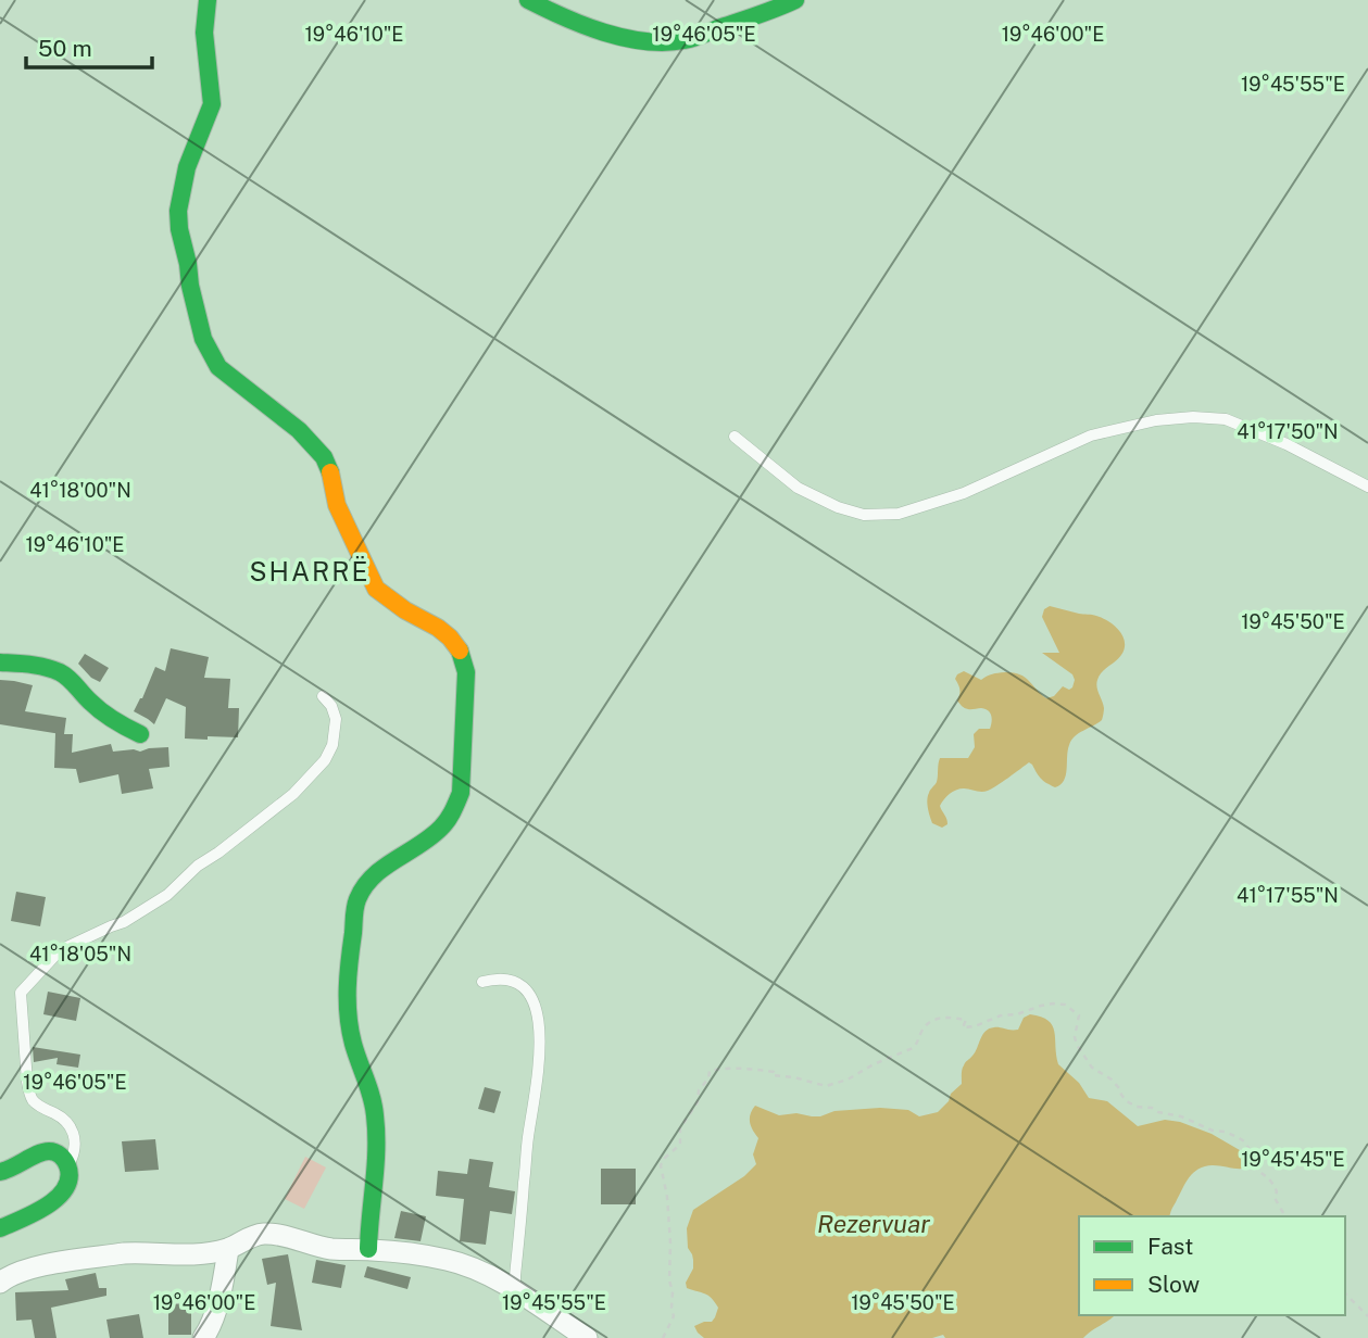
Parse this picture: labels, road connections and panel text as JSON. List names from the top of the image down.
{
  "districts": ["SHARRË"],
  "water": ["Rezervuar"],
  "legend": ["Fast", "Slow"],
  "scale_bar": "50 m",
  "coordinates": [
    "19°46'05\"E",
    "19°46'10\"E",
    "19°46'00\"E",
    "19°45'55\"E",
    "41°17'50\"N",
    "41°18'00\"N",
    "19°45'50\"E",
    "41°17'55\"N",
    "41°18'05\"N",
    "19°45'45\"E"
  ]
}
